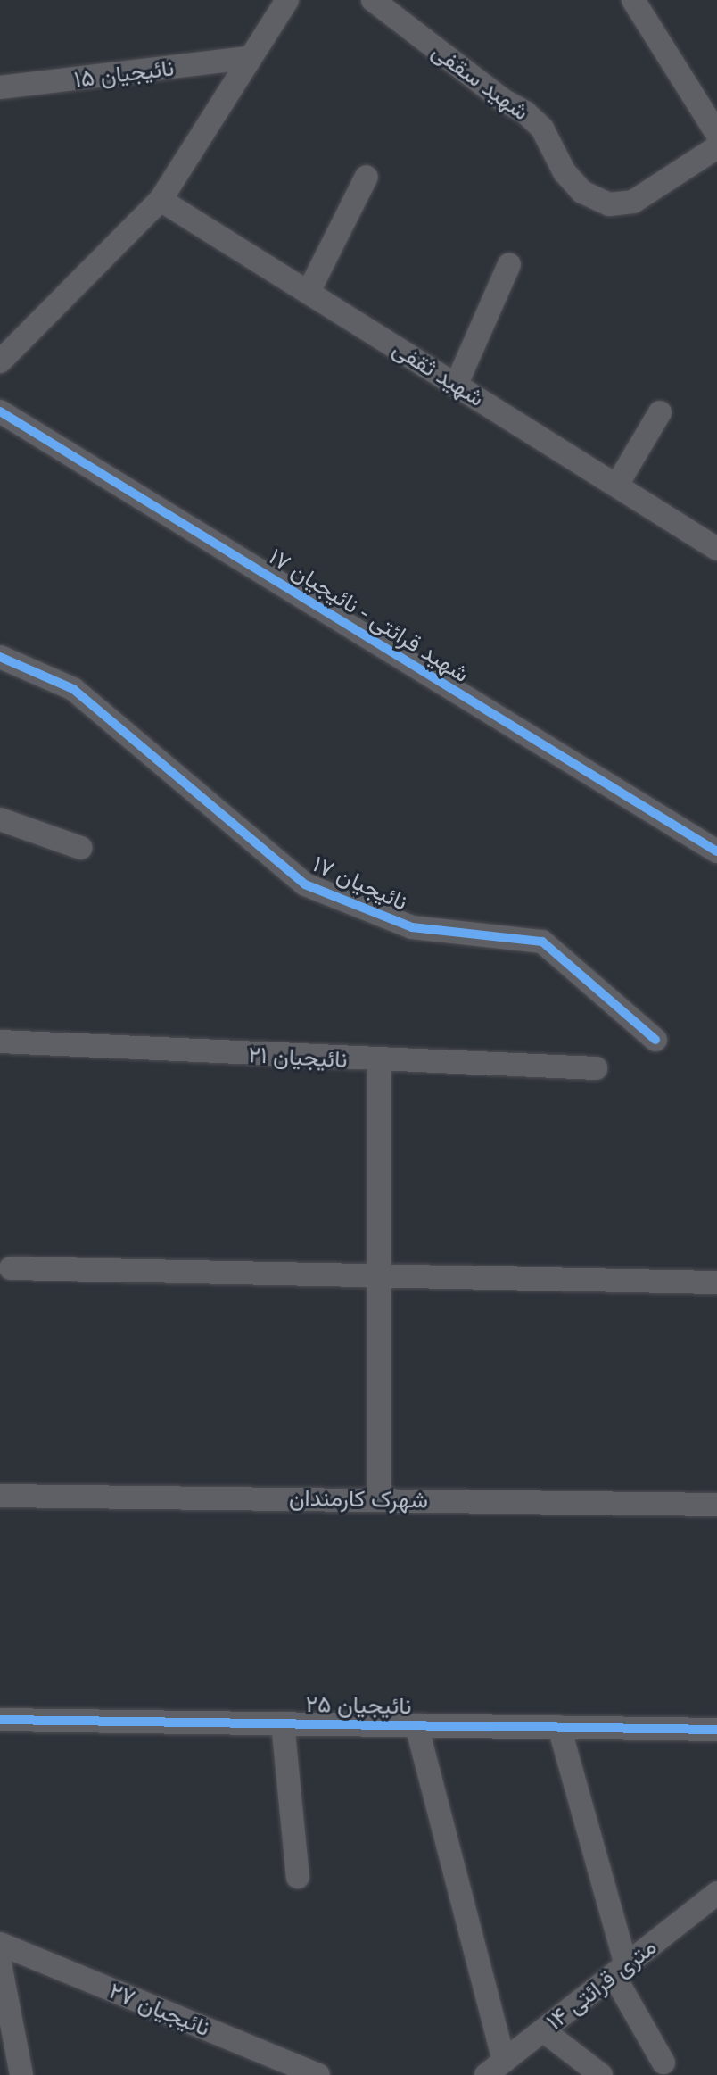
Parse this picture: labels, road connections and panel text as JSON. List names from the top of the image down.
{
  "streets": {
    "street": [
      "نائیجیان ۱۵",
      "شهید سقفی",
      "شهید ثقفی",
      "شهید قرائتی - نائیجیان ۱۷",
      "نائیجیان ۱۷",
      "نائیجیان ۲۱",
      "شهرک کارمندان",
      "نائیجیان ۲۵",
      "۱۴ متری قرائتی",
      "نائیجیان ۲۷"
    ]
  }
}
